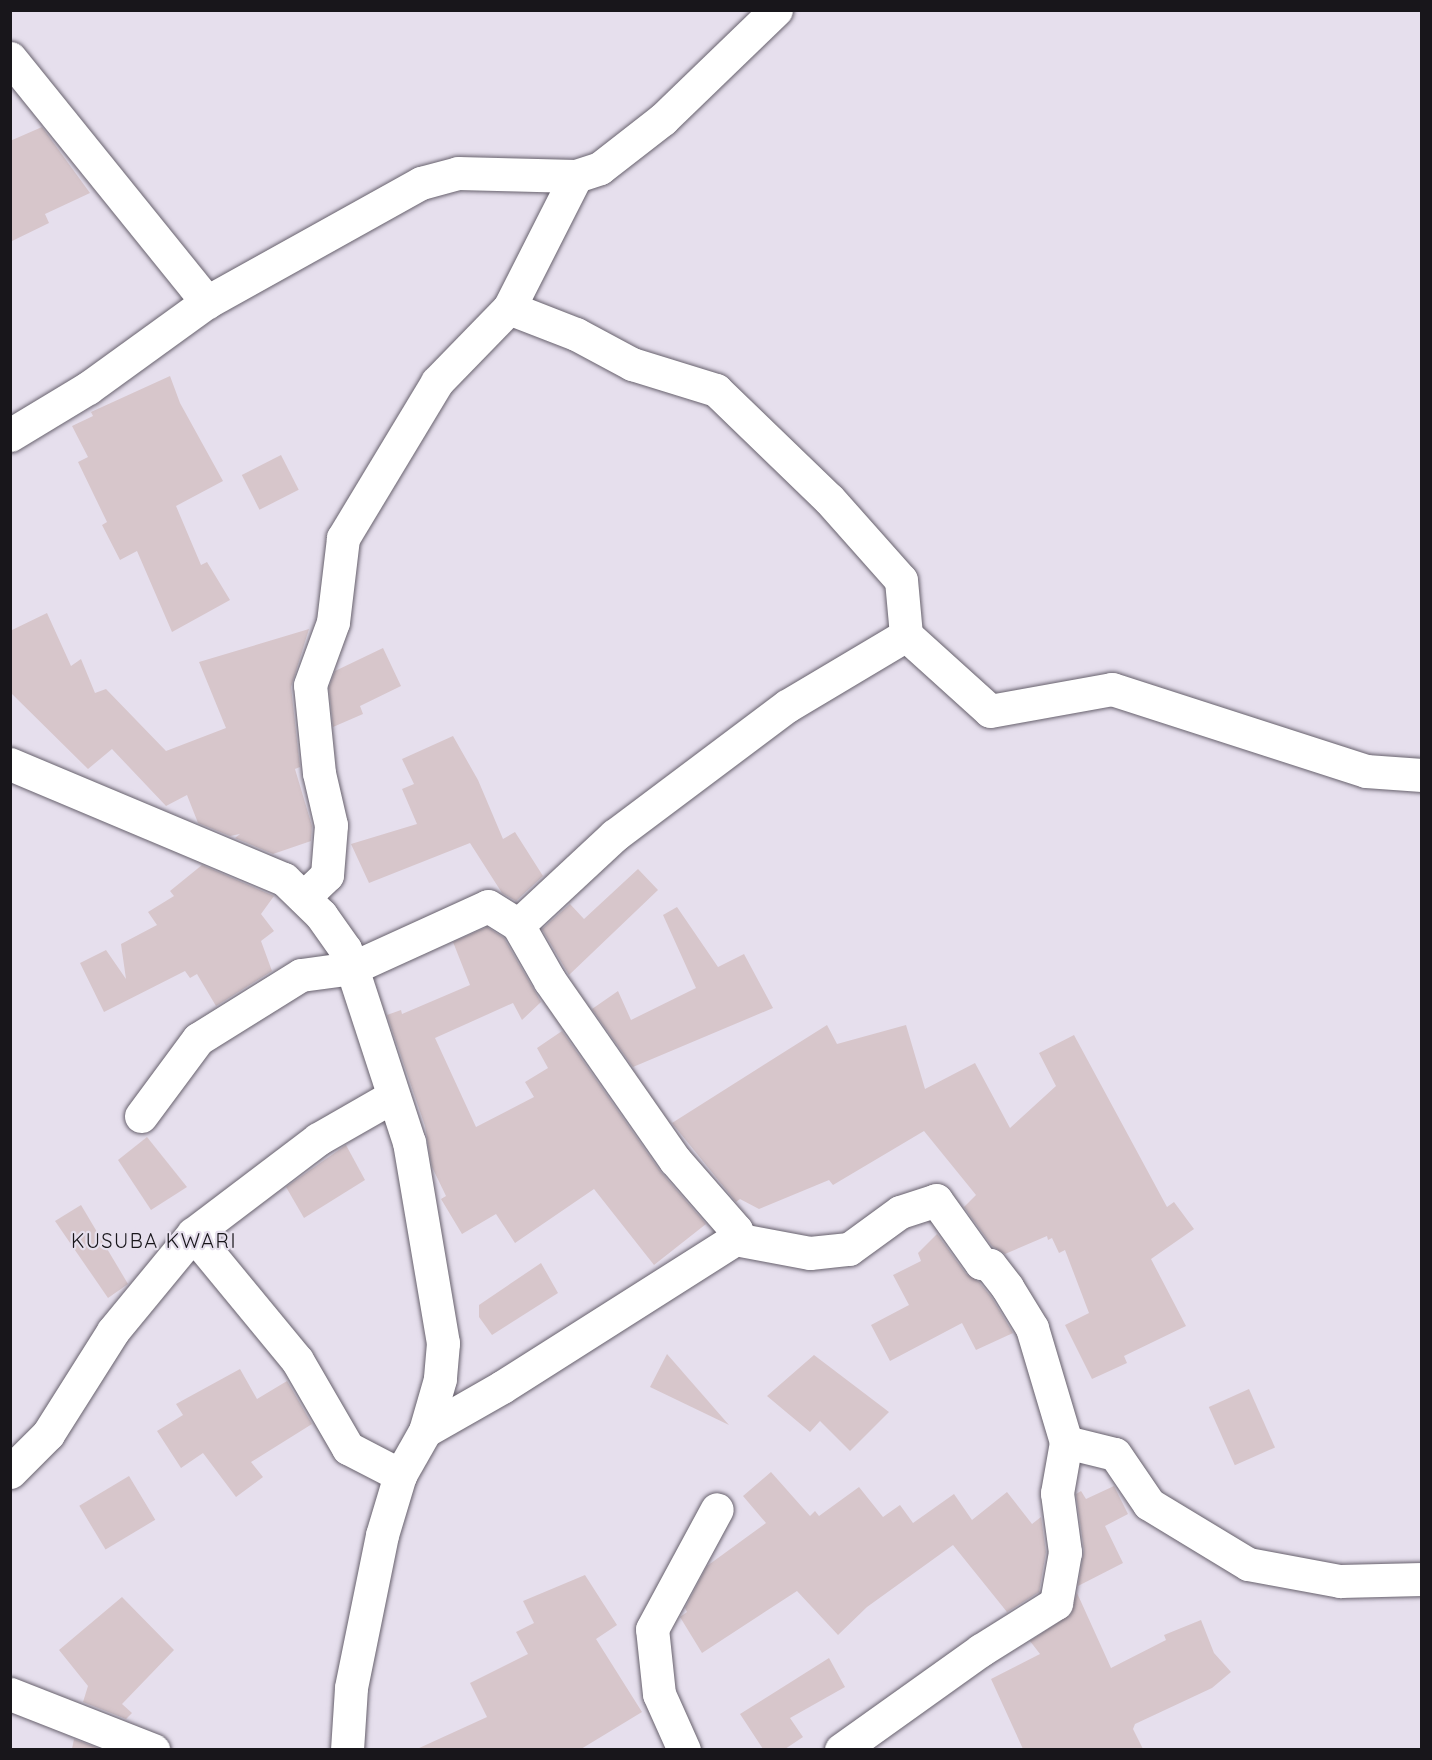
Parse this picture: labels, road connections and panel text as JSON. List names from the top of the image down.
{
  "districts": ["KUSUBA KWARI"]
}
